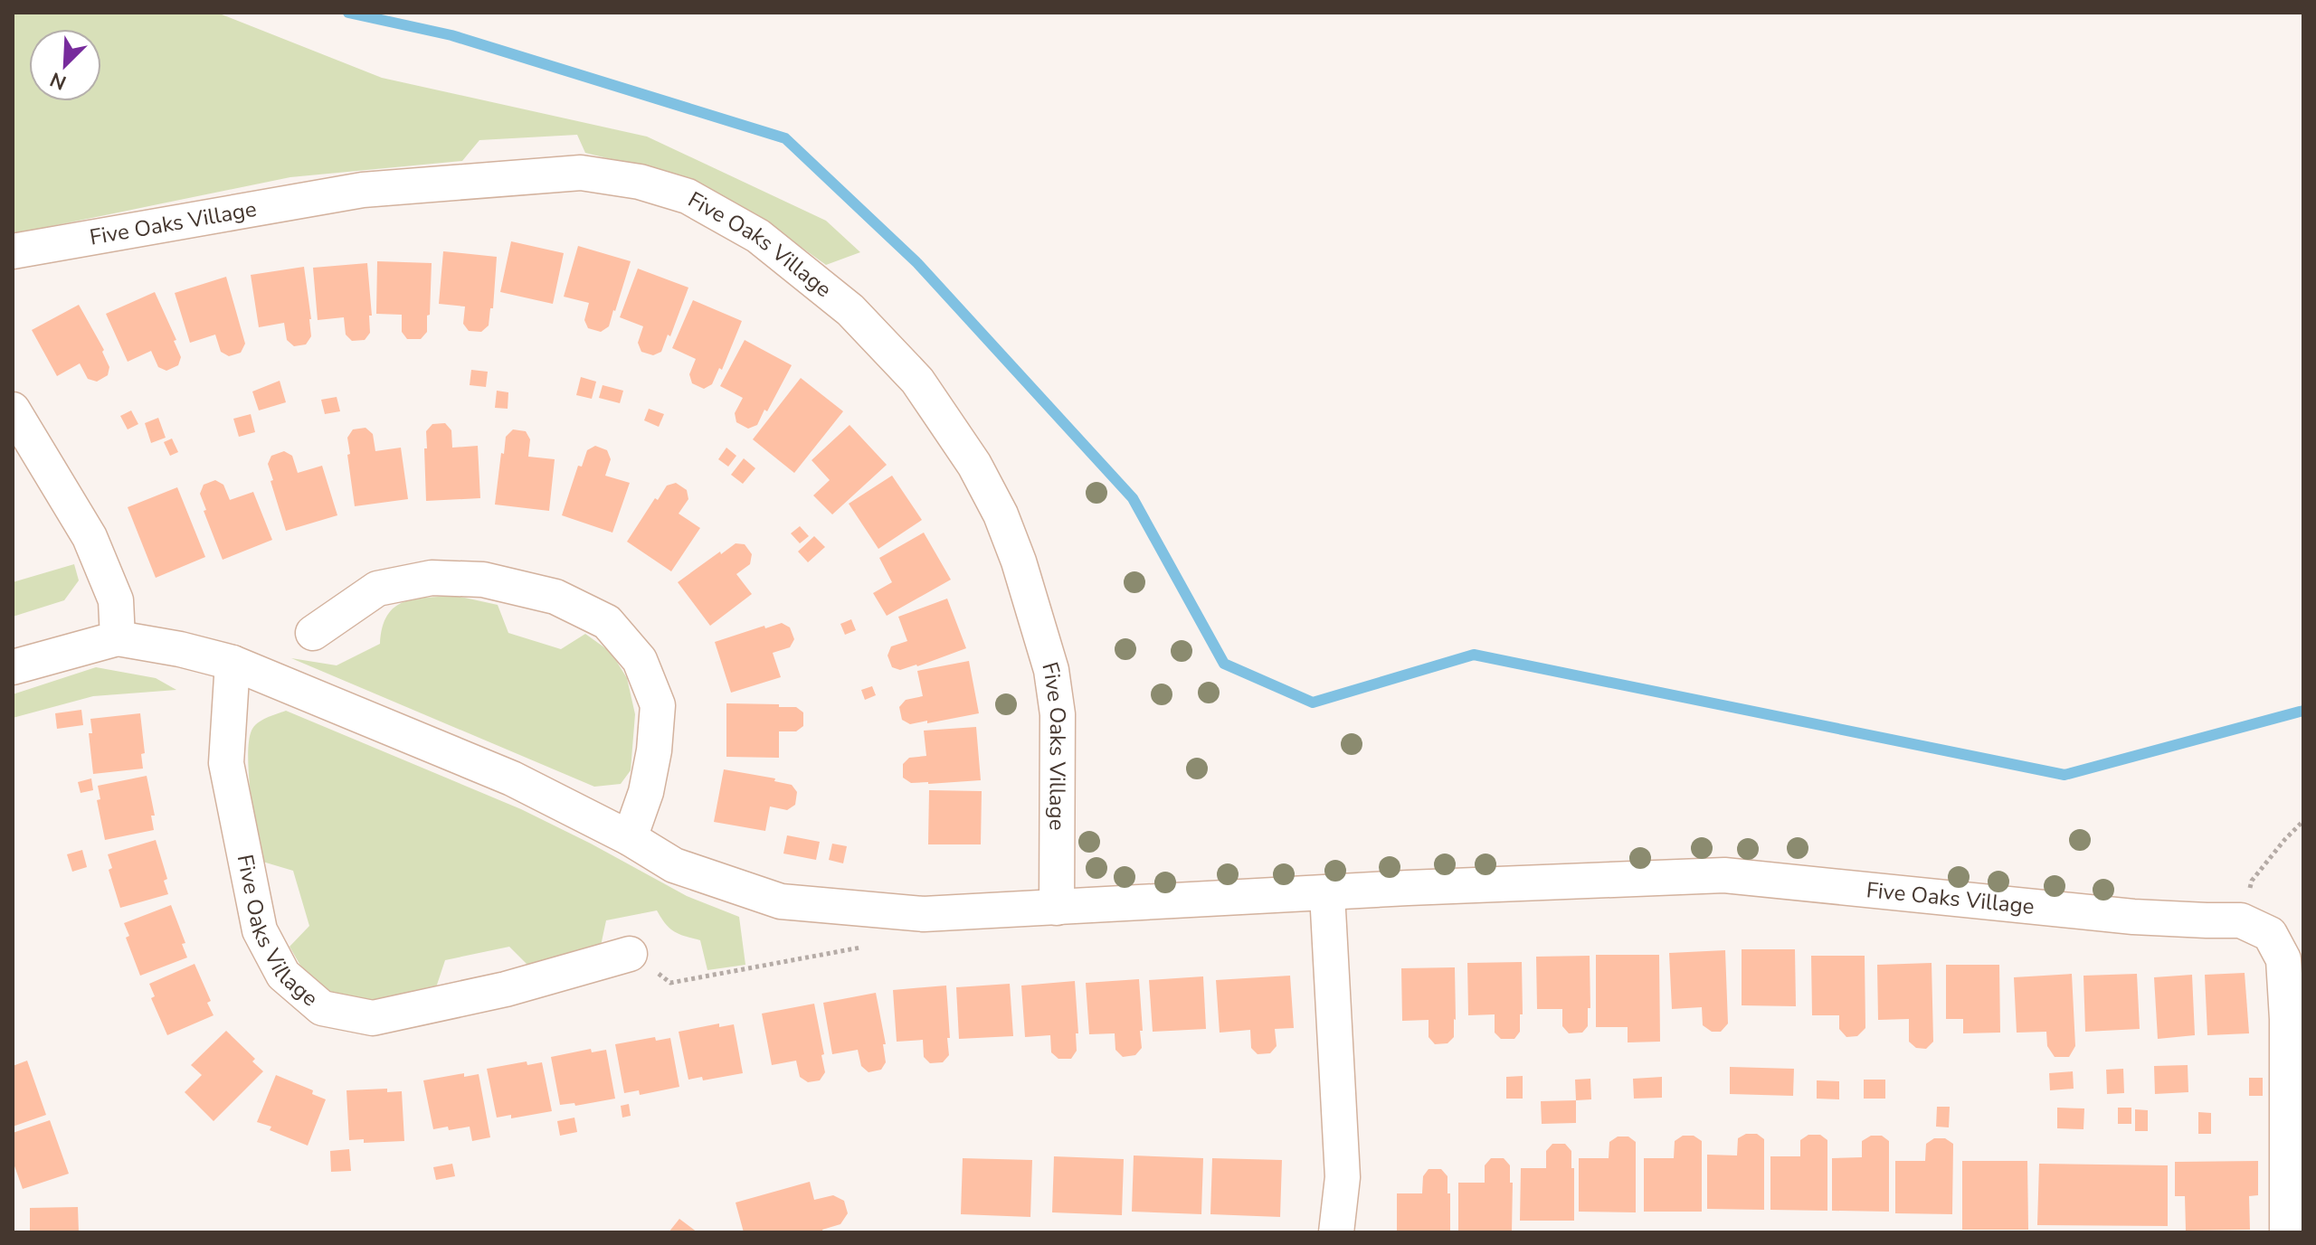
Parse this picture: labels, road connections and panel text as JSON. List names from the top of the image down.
{
  "streets": {
    "street": ["Five Oaks Village"]
  },
  "north": "bottom left"
}
